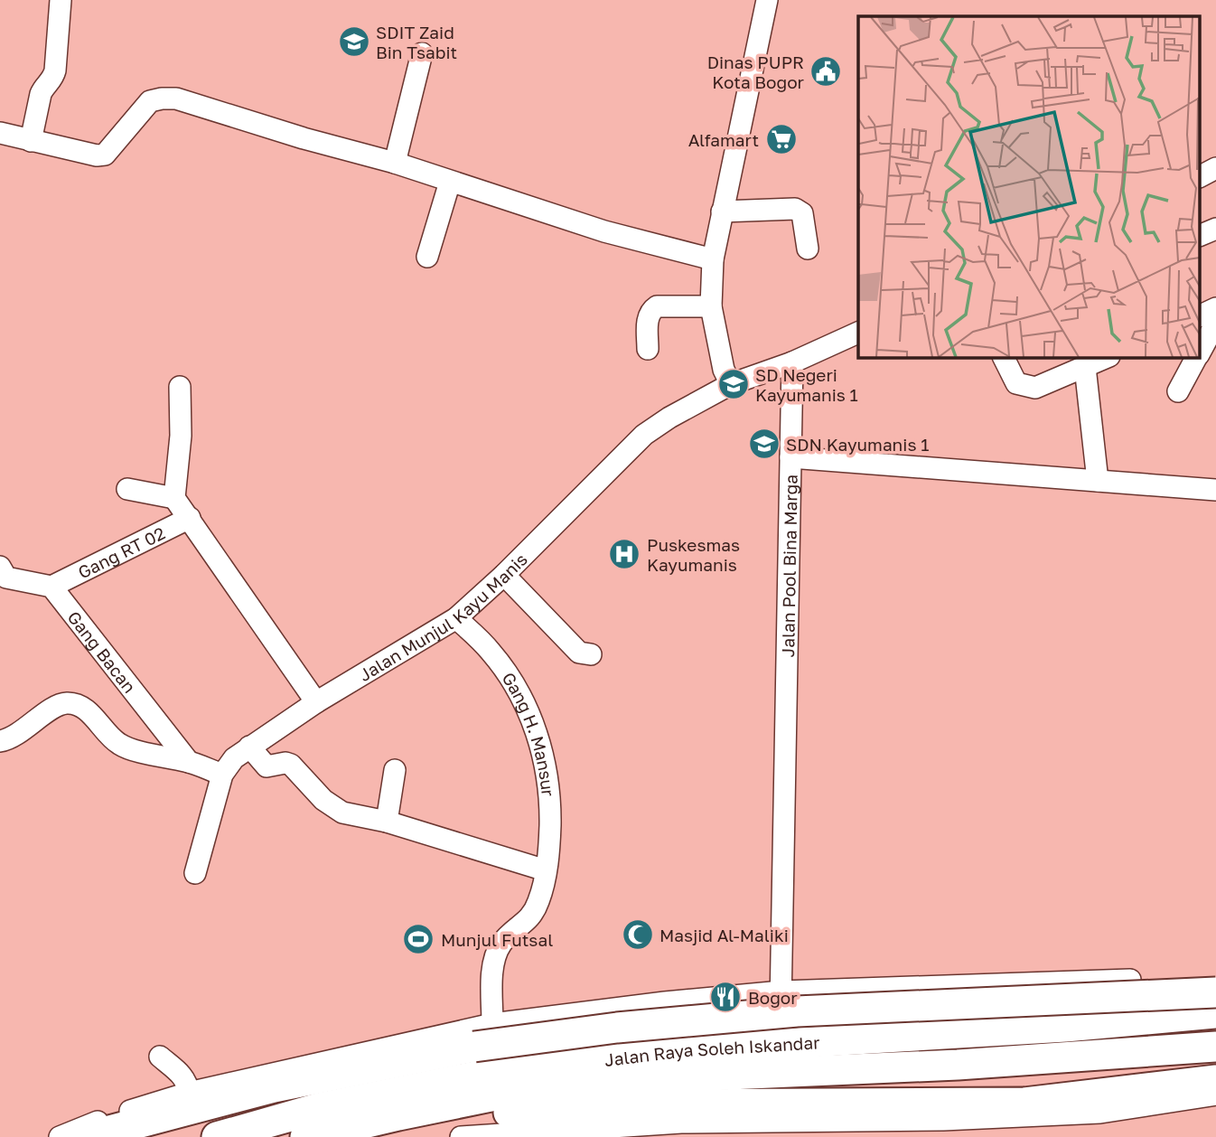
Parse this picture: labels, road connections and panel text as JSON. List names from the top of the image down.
{
  "streets": {
    "highway": ["Jalan Raya Soleh Iskandar"],
    "street": [
      "Gang RT 02",
      "Jalan Pool Bina Marga",
      "Jalan Munjul Kayu Manis",
      "Gang Bacan",
      "Gang H. Mansur"
    ]
  },
  "crossings": [
    ["Gang RT 02", "Gang Bacan"],
    ["Jalan Pool Bina Marga", "Jalan Raya Soleh Iskandar"],
    ["Jalan Munjul Kayu Manis", "Gang H. Mansur"]
  ],
  "places": {
    "school or university": ["SDIT Zaid Bin Tsabit", "SD Negeri Kayumanis 1", "SDN Kayumanis 1"],
    "public building": ["Dinas PUPR Kota Bogor"],
    "supermarket": ["Alfamart"],
    "hospital": ["Puskesmas Kayumanis"],
    "mosque": ["Masjid Al-Maliki"],
    "sports": ["Munjul Futsal"],
    "restaurant": ["Bogor"]
  }
}
